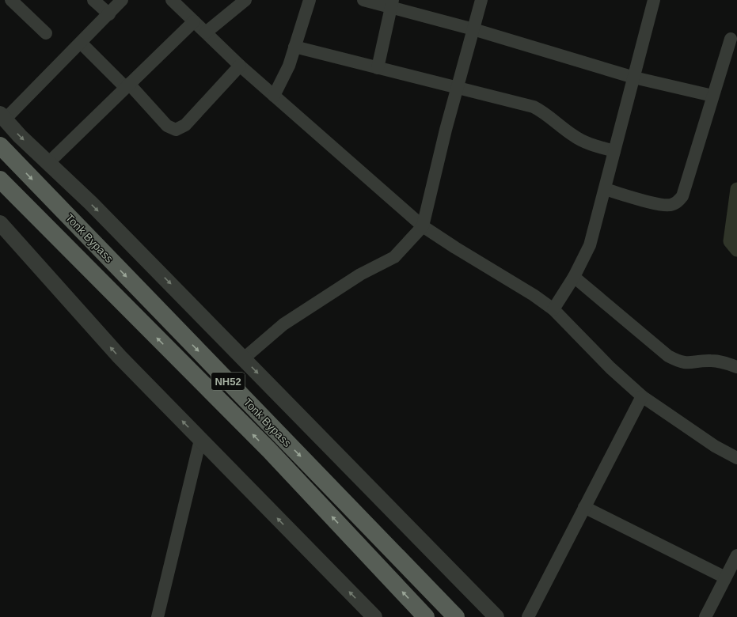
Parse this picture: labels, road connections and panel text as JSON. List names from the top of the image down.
{
  "streets": {
    "highway": ["Tonk Bypass", "NH52"]
  }
}
